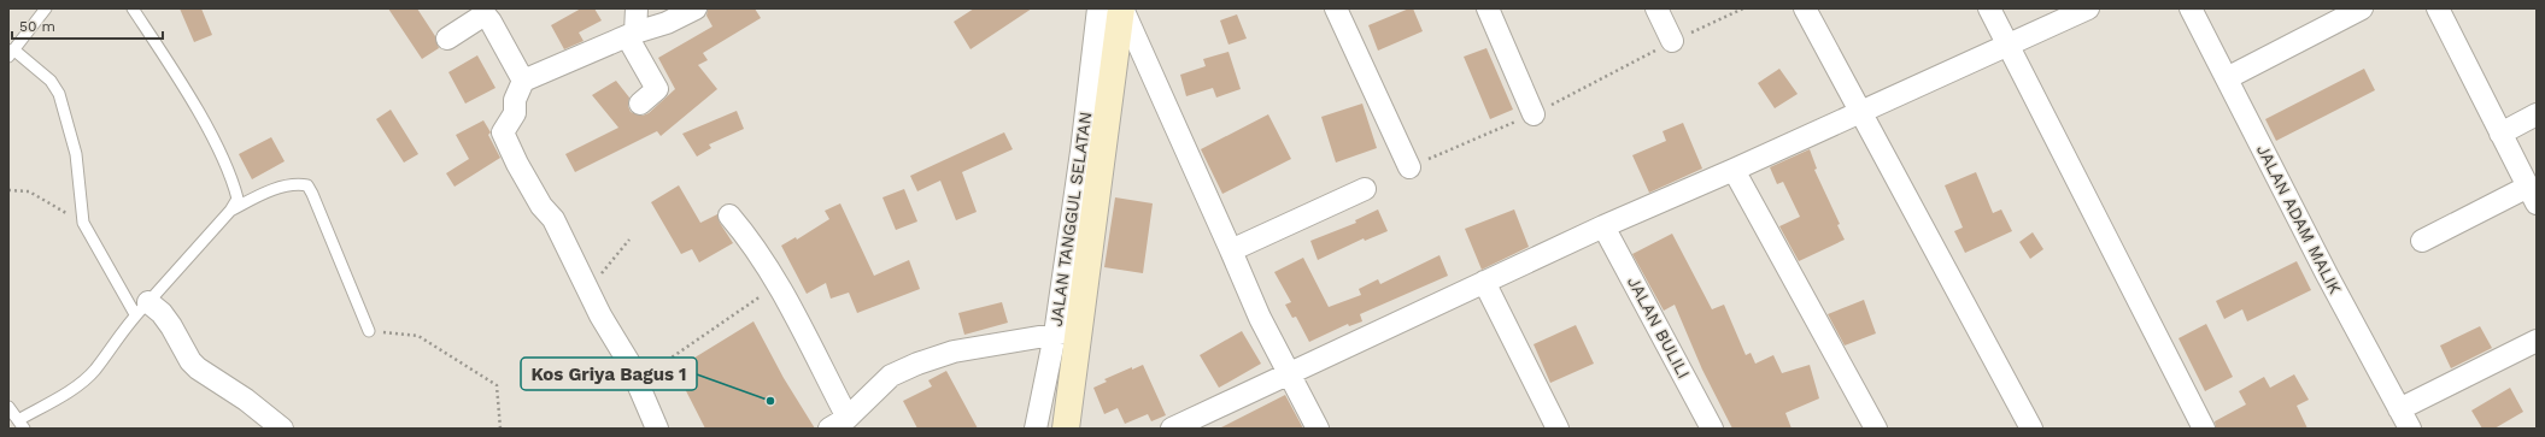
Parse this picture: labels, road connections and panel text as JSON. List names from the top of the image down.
{
  "streets": {
    "street": ["JALAN TANGGUL SELATAN", "JALAN ADAM MALIK", "JALAN BULILI"]
  },
  "places": ["Kos Griya Bagus 1"],
  "scale_bar": "50 m"
}
